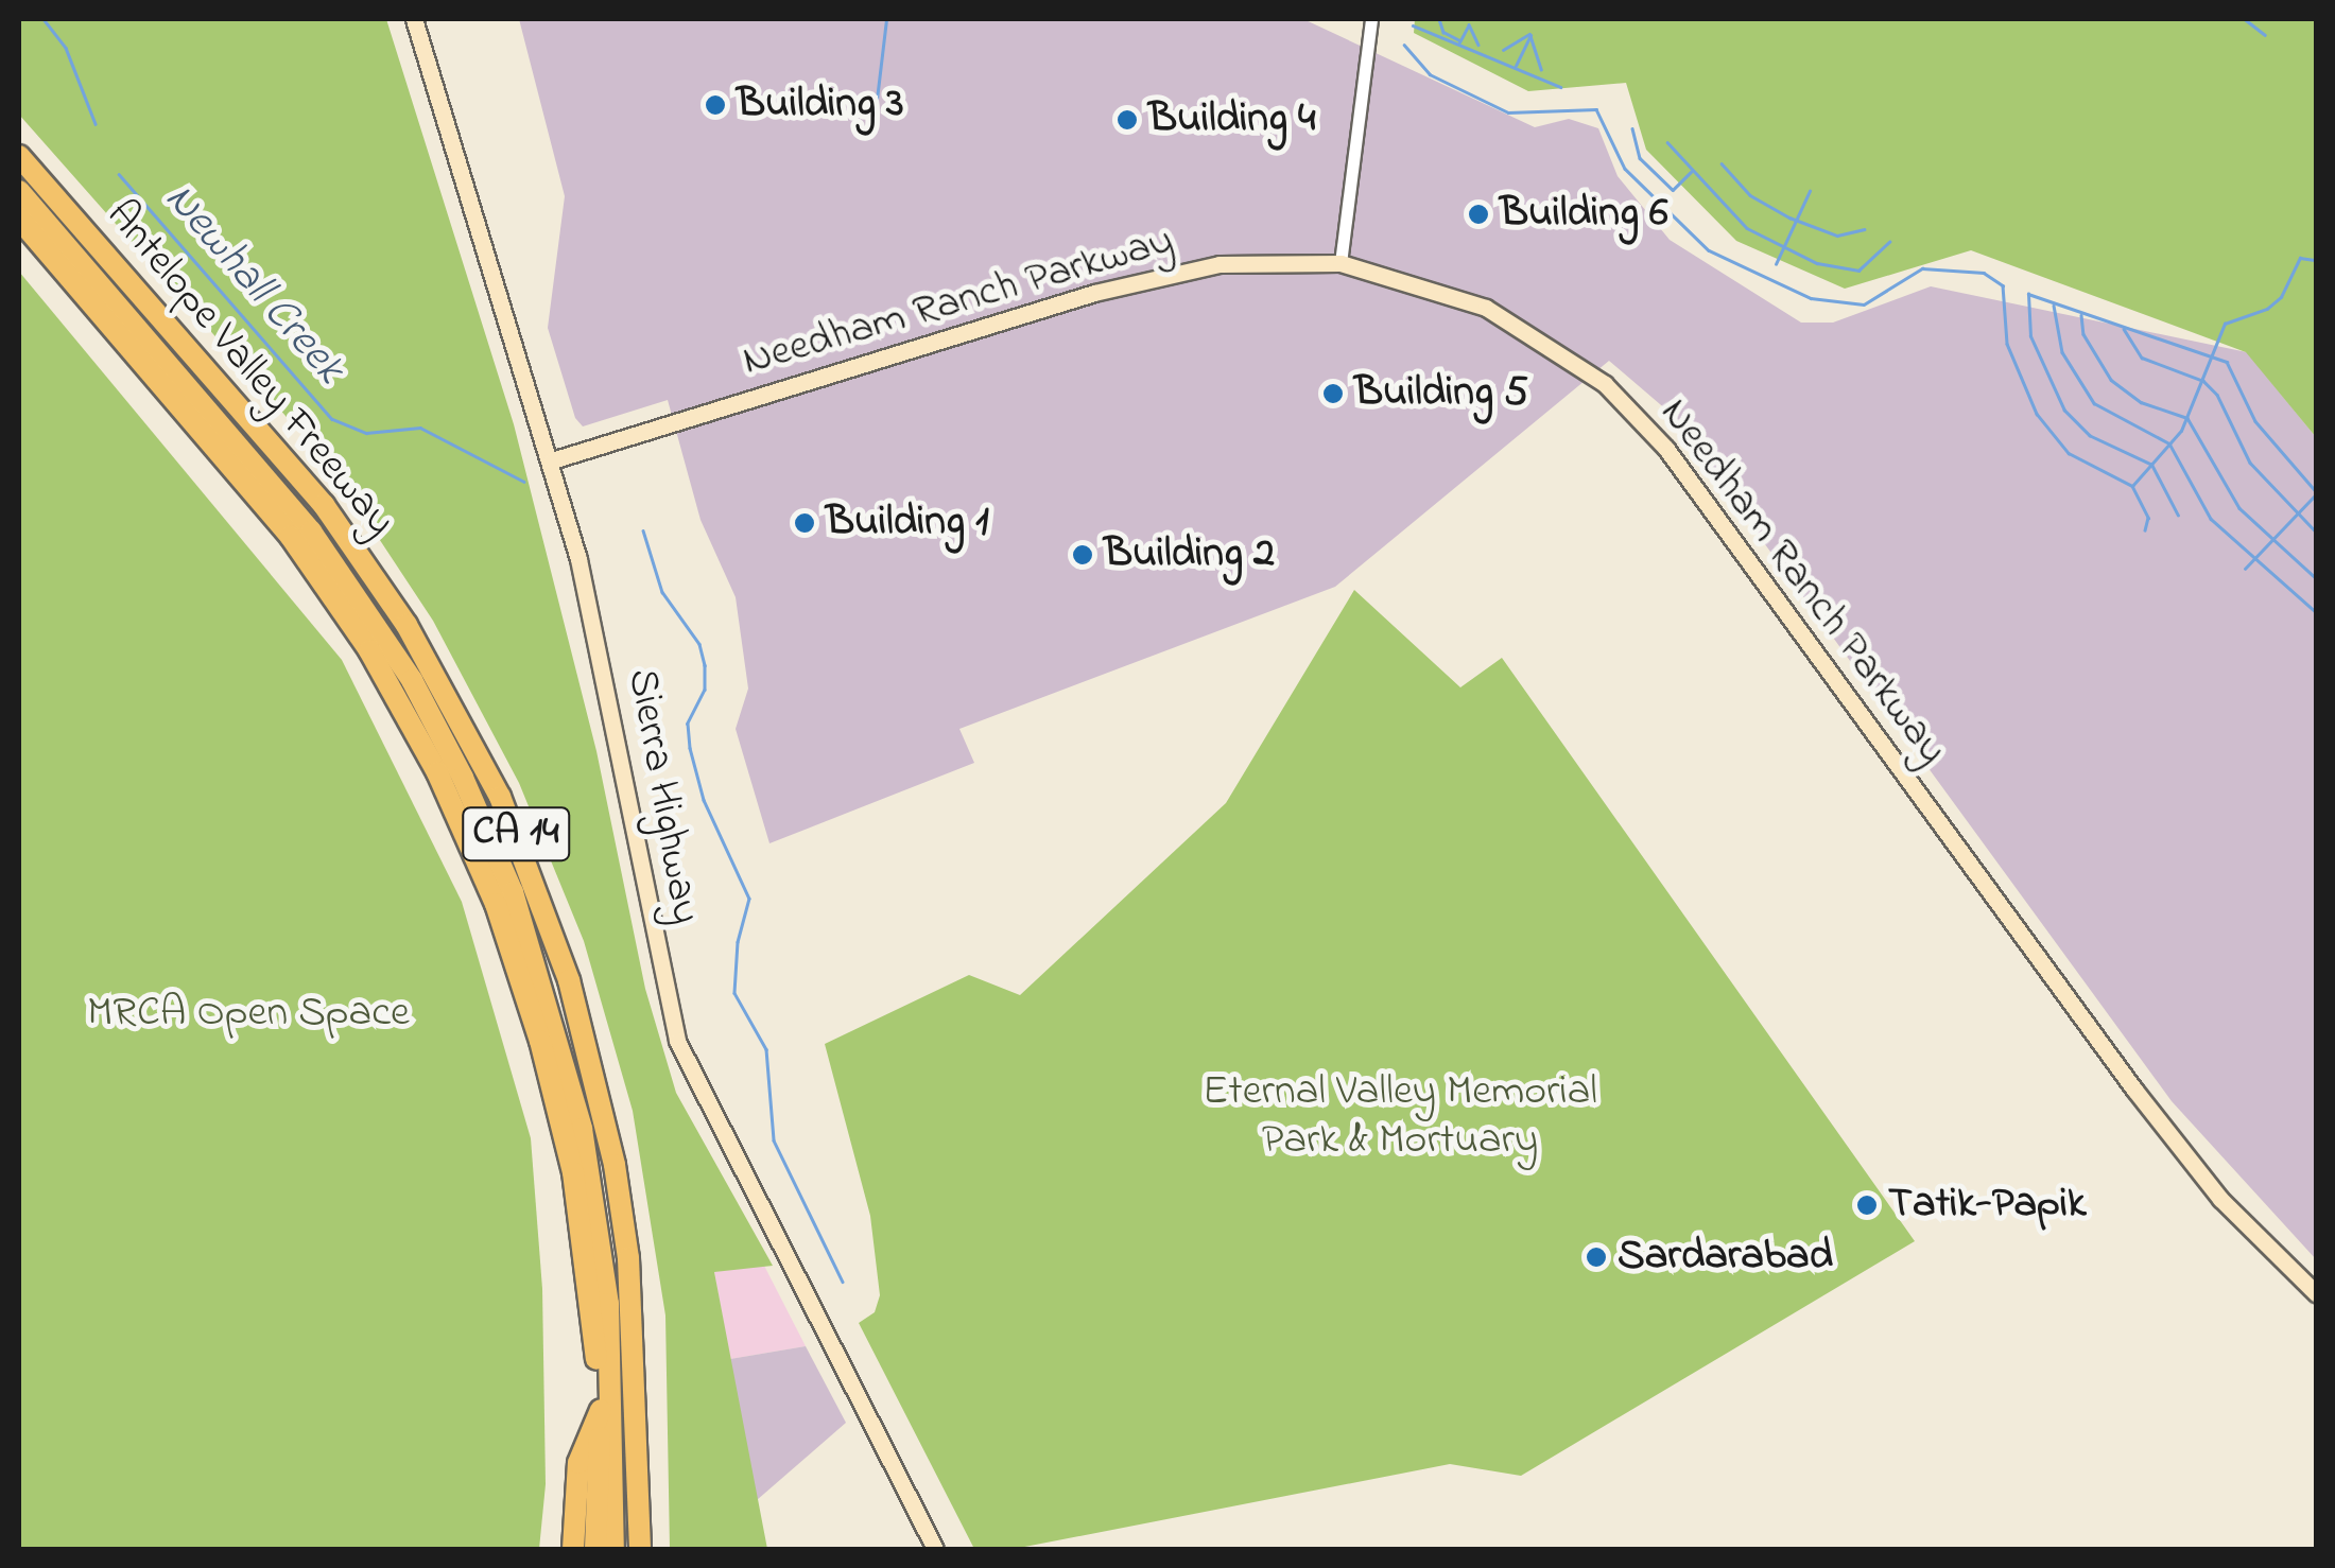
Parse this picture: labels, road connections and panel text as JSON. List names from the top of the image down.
{
  "streets": {
    "highway": ["Antelope Valley Freeway", "CA 14"],
    "street": ["Needham Ranch Parkway", "Sierra Highway"]
  },
  "crossings": [
    ["Needham Ranch Parkway", "Sierra Highway"]
  ],
  "water": ["Newhall Creek"],
  "parks": ["MRCA Open Space", "Eternal Valley Memorial Park & Mortuary"],
  "places": [
    "Building 3",
    "Building 4",
    "Building 6",
    "Building 5",
    "Building 1",
    "Building 2",
    "Tatik-Papik",
    "Sardarabad"
  ]
}
